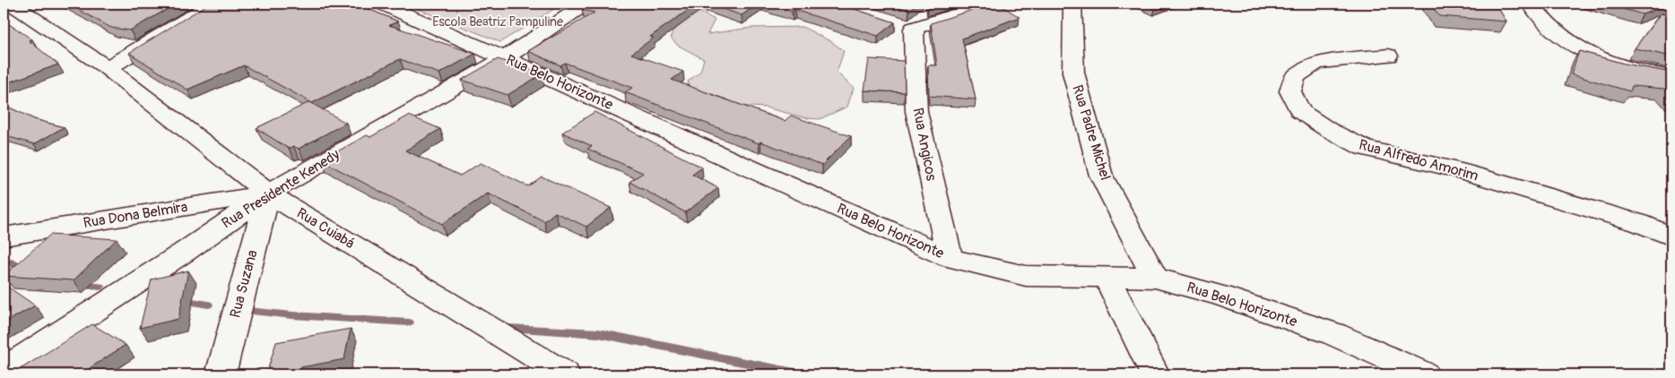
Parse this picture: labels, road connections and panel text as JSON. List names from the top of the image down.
{
  "streets": {
    "street": [
      "Rua Belo Horizonte",
      "Rua Padre Michel",
      "Rua Angicos",
      "Rua Alfredo Amorim",
      "Rua Presidente Kenedy",
      "Rua Dona Belmira",
      "Rua Cuiabá",
      "Rua Suzana"
    ]
  },
  "crossings": [
    ["Rua Belo Horizonte", "Rua Padre Michel"],
    ["Rua Belo Horizonte", "Rua Angicos"],
    ["Rua Belo Horizonte", "Rua Presidente Kenedy"],
    ["Rua Presidente Kenedy", "Rua Dona Belmira"],
    ["Rua Presidente Kenedy", "Rua Cuiabá"],
    ["Rua Presidente Kenedy", "Rua Suzana"],
    ["Rua Dona Belmira", "Rua Cuiabá"],
    ["Rua Dona Belmira", "Rua Suzana"],
    ["Rua Cuiabá", "Rua Suzana"]
  ],
  "parks": ["Escola Beatriz Pampuline"]
}
